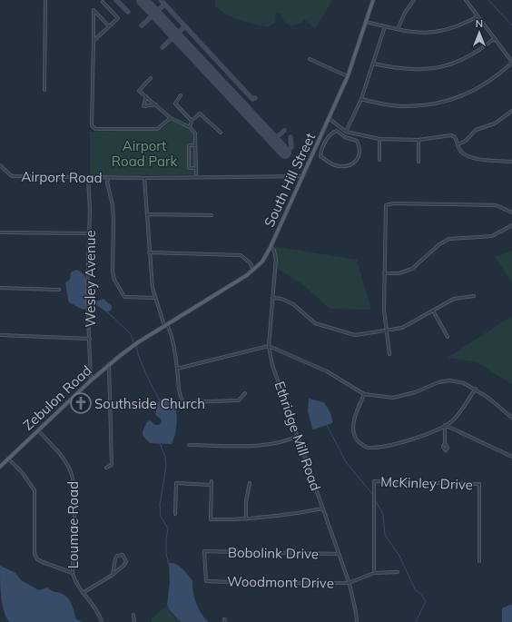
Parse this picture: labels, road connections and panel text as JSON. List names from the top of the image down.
{
  "streets": {
    "main road": ["South Hill Street", "Zebulon Road"],
    "street": [
      "Airport Road",
      "Wesley Avenue",
      "Ethridge Mill Road",
      "McKinley Drive",
      "Loumae Road",
      "Bobolink Drive",
      "Woodmont Drive"
    ]
  },
  "crossings": [
    ["Airport Road", "South Hill Street"],
    ["Airport Road", "Wesley Avenue"],
    ["South Hill Street", "Zebulon Road"],
    ["South Hill Street", "Ethridge Mill Road"],
    ["Wesley Avenue", "Zebulon Road"],
    ["Zebulon Road", "Loumae Road"],
    ["Ethridge Mill Road", "Bobolink Drive"],
    ["Ethridge Mill Road", "Woodmont Drive"],
    ["Bobolink Drive", "Woodmont Drive"]
  ],
  "parks": ["Airport Road Park"],
  "places": {
    "church": ["Southside Church"]
  },
  "north": "top"
}
